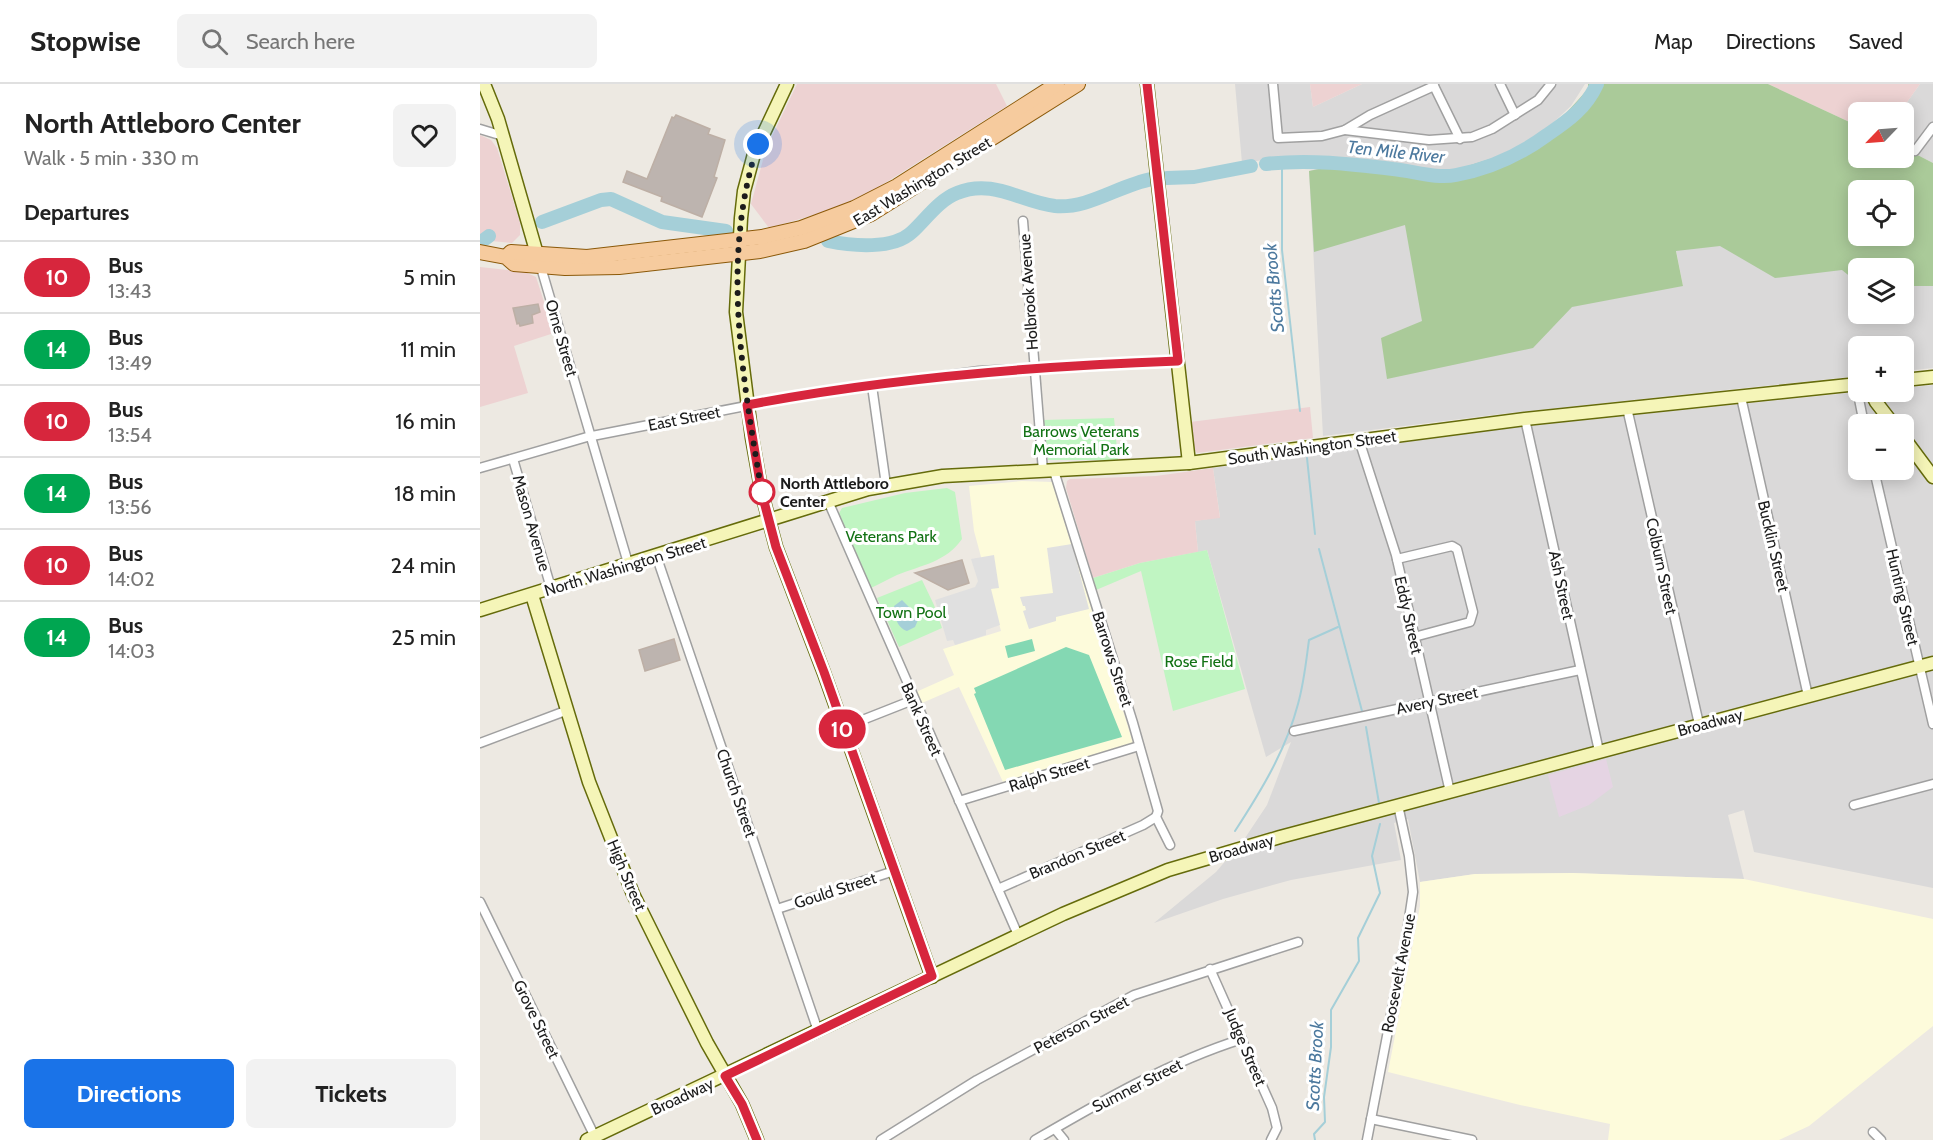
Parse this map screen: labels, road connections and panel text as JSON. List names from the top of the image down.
{
  "streets": {
    "main road": ["East Washington Street"],
    "street": [
      "Holbrook Avenue",
      "Orne Street",
      "East Street",
      "South Washington Street",
      "Mason Avenue",
      "Bucklin Street",
      "North Washington Street",
      "Colburn Street",
      "Ash Street",
      "Hunting Street",
      "Eddy Street",
      "Barrows Street",
      "Avery Street",
      "Bank Street",
      "Broadway",
      "Ralph Street",
      "Church Street",
      "Brandon Street",
      "High Street",
      "Gould Street",
      "Roosevelt Avenue",
      "Grove Street",
      "Peterson Street",
      "Judge Street",
      "Sumner Street"
    ]
  },
  "crossings": [
    ["East Washington Street", "Orne Street"],
    ["Holbrook Avenue", "East Street"],
    ["Holbrook Avenue", "South Washington Street"],
    ["Holbrook Avenue", "Barrows Street"],
    ["Orne Street", "East Street"],
    ["Orne Street", "North Washington Street"],
    ["East Street", "Mason Avenue"],
    ["South Washington Street", "Bucklin Street"],
    ["South Washington Street", "North Washington Street"],
    ["South Washington Street", "Colburn Street"],
    ["South Washington Street", "Ash Street"],
    ["South Washington Street", "Eddy Street"],
    ["South Washington Street", "Barrows Street"],
    ["South Washington Street", "Bank Street"],
    ["Mason Avenue", "North Washington Street"],
    ["Bucklin Street", "Broadway"],
    ["North Washington Street", "Church Street"],
    ["North Washington Street", "High Street"],
    ["Colburn Street", "Broadway"],
    ["Ash Street", "Avery Street"],
    ["Ash Street", "Broadway"],
    ["Hunting Street", "Broadway"],
    ["Eddy Street", "Avery Street"],
    ["Eddy Street", "Broadway"],
    ["Barrows Street", "Ralph Street"],
    ["Barrows Street", "Brandon Street"],
    ["Bank Street", "Broadway"],
    ["Bank Street", "Ralph Street"],
    ["Bank Street", "Brandon Street"],
    ["Broadway", "Church Street"],
    ["Broadway", "High Street"],
    ["Broadway", "Roosevelt Avenue"],
    ["Broadway", "Grove Street"],
    ["Church Street", "Gould Street"],
    ["Peterson Street", "Judge Street"],
    ["Judge Street", "Sumner Street"]
  ],
  "water": ["Ten Mile River", "Scotts Brook"],
  "parks": [
    "Barrows Veterans Memorial Park",
    "Veterans Park",
    "Town Pool",
    "Rose Field"
  ],
  "places": ["North Attleboro Center"],
  "lines": ["bus line 10"],
  "north": "bottom left",
  "page": {
    "header": "Stopwise",
    "search": "Search here",
    "nav": ["Map", "Directions", "Saved"],
    "heading": [
      ["North Attleboro Center", "Walk · 5 min · 330 m"],
      "Departures"
    ],
    "on_map": "10",
    "map_buttons": ["+", "−"],
    "list": [
      {
        "mark": "10",
        "name": "Bus",
        "note": "13:43",
        "value": "5 min"
      },
      {
        "mark": "14",
        "name": "Bus",
        "note": "13:49",
        "value": "11 min"
      },
      {
        "mark": "10",
        "name": "Bus",
        "note": "13:54",
        "value": "16 min"
      },
      {
        "mark": "14",
        "name": "Bus",
        "note": "13:56",
        "value": "18 min"
      },
      {
        "mark": "10",
        "name": "Bus",
        "note": "14:02",
        "value": "24 min"
      },
      {
        "mark": "14",
        "name": "Bus",
        "note": "14:03",
        "value": "25 min"
      }
    ],
    "buttons": ["Directions", "Tickets"]
  }
}
